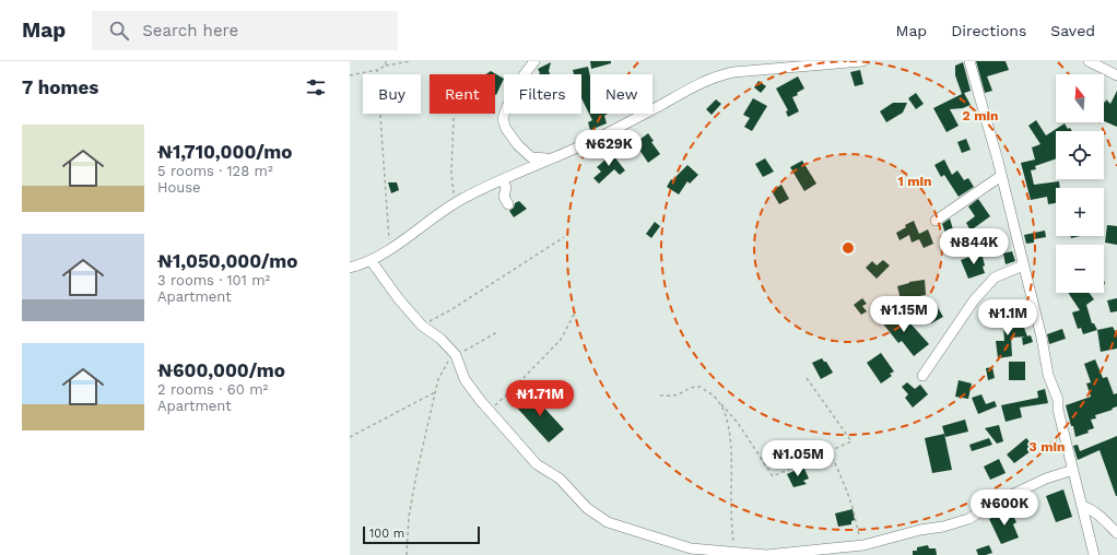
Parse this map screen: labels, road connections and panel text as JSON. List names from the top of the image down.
{
  "scale_bar": "100 m",
  "north": "top",
  "page": {
    "header": "Map",
    "search": "Search here",
    "nav": ["Map", "Directions", "Saved"],
    "heading": "7 homes",
    "map_buttons": ["+", "−"],
    "chip": [
      "Buy",
      "Rent",
      "Filters",
      "New"
    ],
    "list": [
      {
        "name": "₦1,710,000/mo",
        "note": "5 rooms · 128 m² · House"
      },
      {
        "name": "₦1,050,000/mo",
        "note": "3 rooms · 101 m² · Apartment"
      },
      {
        "name": "₦600,000/mo",
        "note": "2 rooms · 60 m² · Apartment"
      }
    ],
    "price": [
      "₦629K",
      "₦844K",
      "₦1.15M",
      "₦1.1M",
      "₦1.71M",
      "₦1.05M",
      "₦600K"
    ],
    "scale": "100 m"
  },
  "rings": ["2 min", "1 min", "3 min"]
}
